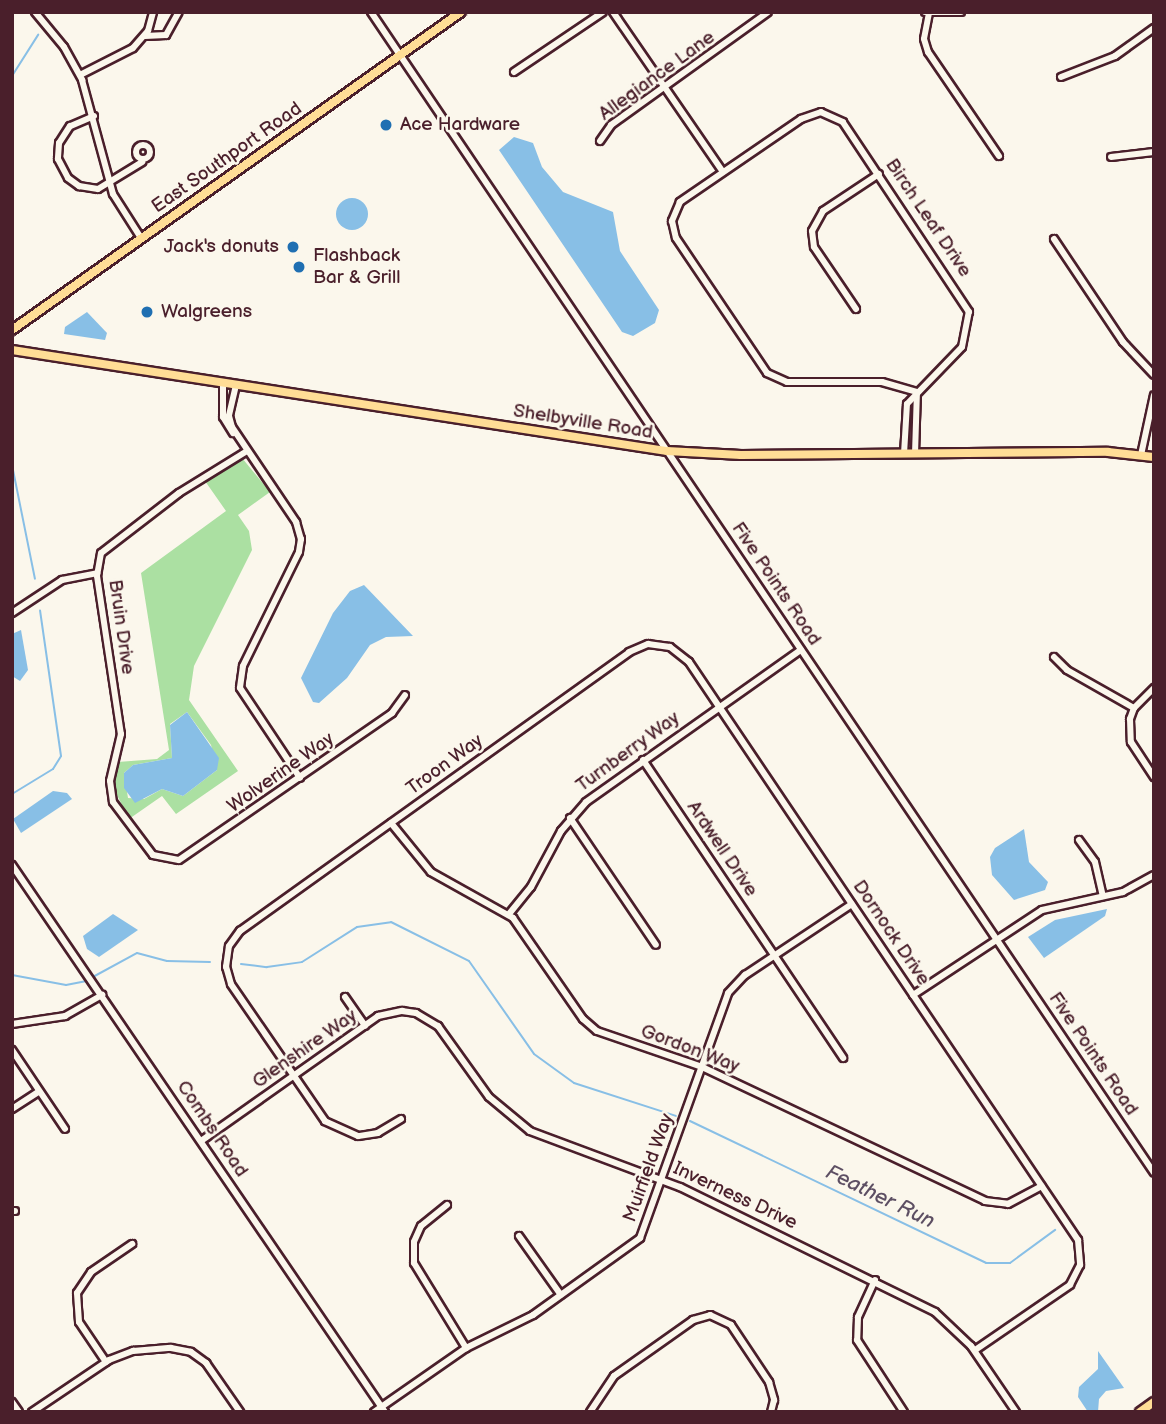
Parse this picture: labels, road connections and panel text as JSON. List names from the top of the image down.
{
  "streets": {
    "main road": ["East Southport Road", "Shelbyville Road"],
    "street": [
      "Allegiance Lane",
      "Birch Leaf Drive",
      "Five Points Road",
      "Bruin Drive",
      "Turnberry Way",
      "Troon Way",
      "Wolverine Way",
      "Ardwell Drive",
      "Dornock Drive",
      "Glenshire Way",
      "Gordon Way",
      "Combs Road",
      "Muirfield Way",
      "Inverness Drive"
    ]
  },
  "crossings": [
    ["East Southport Road", "Five Points Road"],
    ["Birch Leaf Drive", "Shelbyville Road"],
    ["Shelbyville Road", "Five Points Road"],
    ["Five Points Road", "Turnberry Way"],
    ["Bruin Drive", "Wolverine Way"],
    ["Turnberry Way", "Ardwell Drive"],
    ["Turnberry Way", "Dornock Drive"],
    ["Turnberry Way", "Gordon Way"],
    ["Troon Way", "Dornock Drive"],
    ["Troon Way", "Glenshire Way"],
    ["Troon Way", "Gordon Way"],
    ["Ardwell Drive", "Muirfield Way"],
    ["Dornock Drive", "Gordon Way"],
    ["Dornock Drive", "Muirfield Way"],
    ["Dornock Drive", "Inverness Drive"],
    ["Glenshire Way", "Combs Road"],
    ["Glenshire Way", "Inverness Drive"],
    ["Gordon Way", "Muirfield Way"],
    ["Combs Road", "Muirfield Way"],
    ["Muirfield Way", "Inverness Drive"]
  ],
  "water": ["Feather Run"],
  "places": [
    "Ace Hardware",
    "Jack's donuts",
    "Flashback Bar & Grill",
    "Walgreens"
  ]
}
